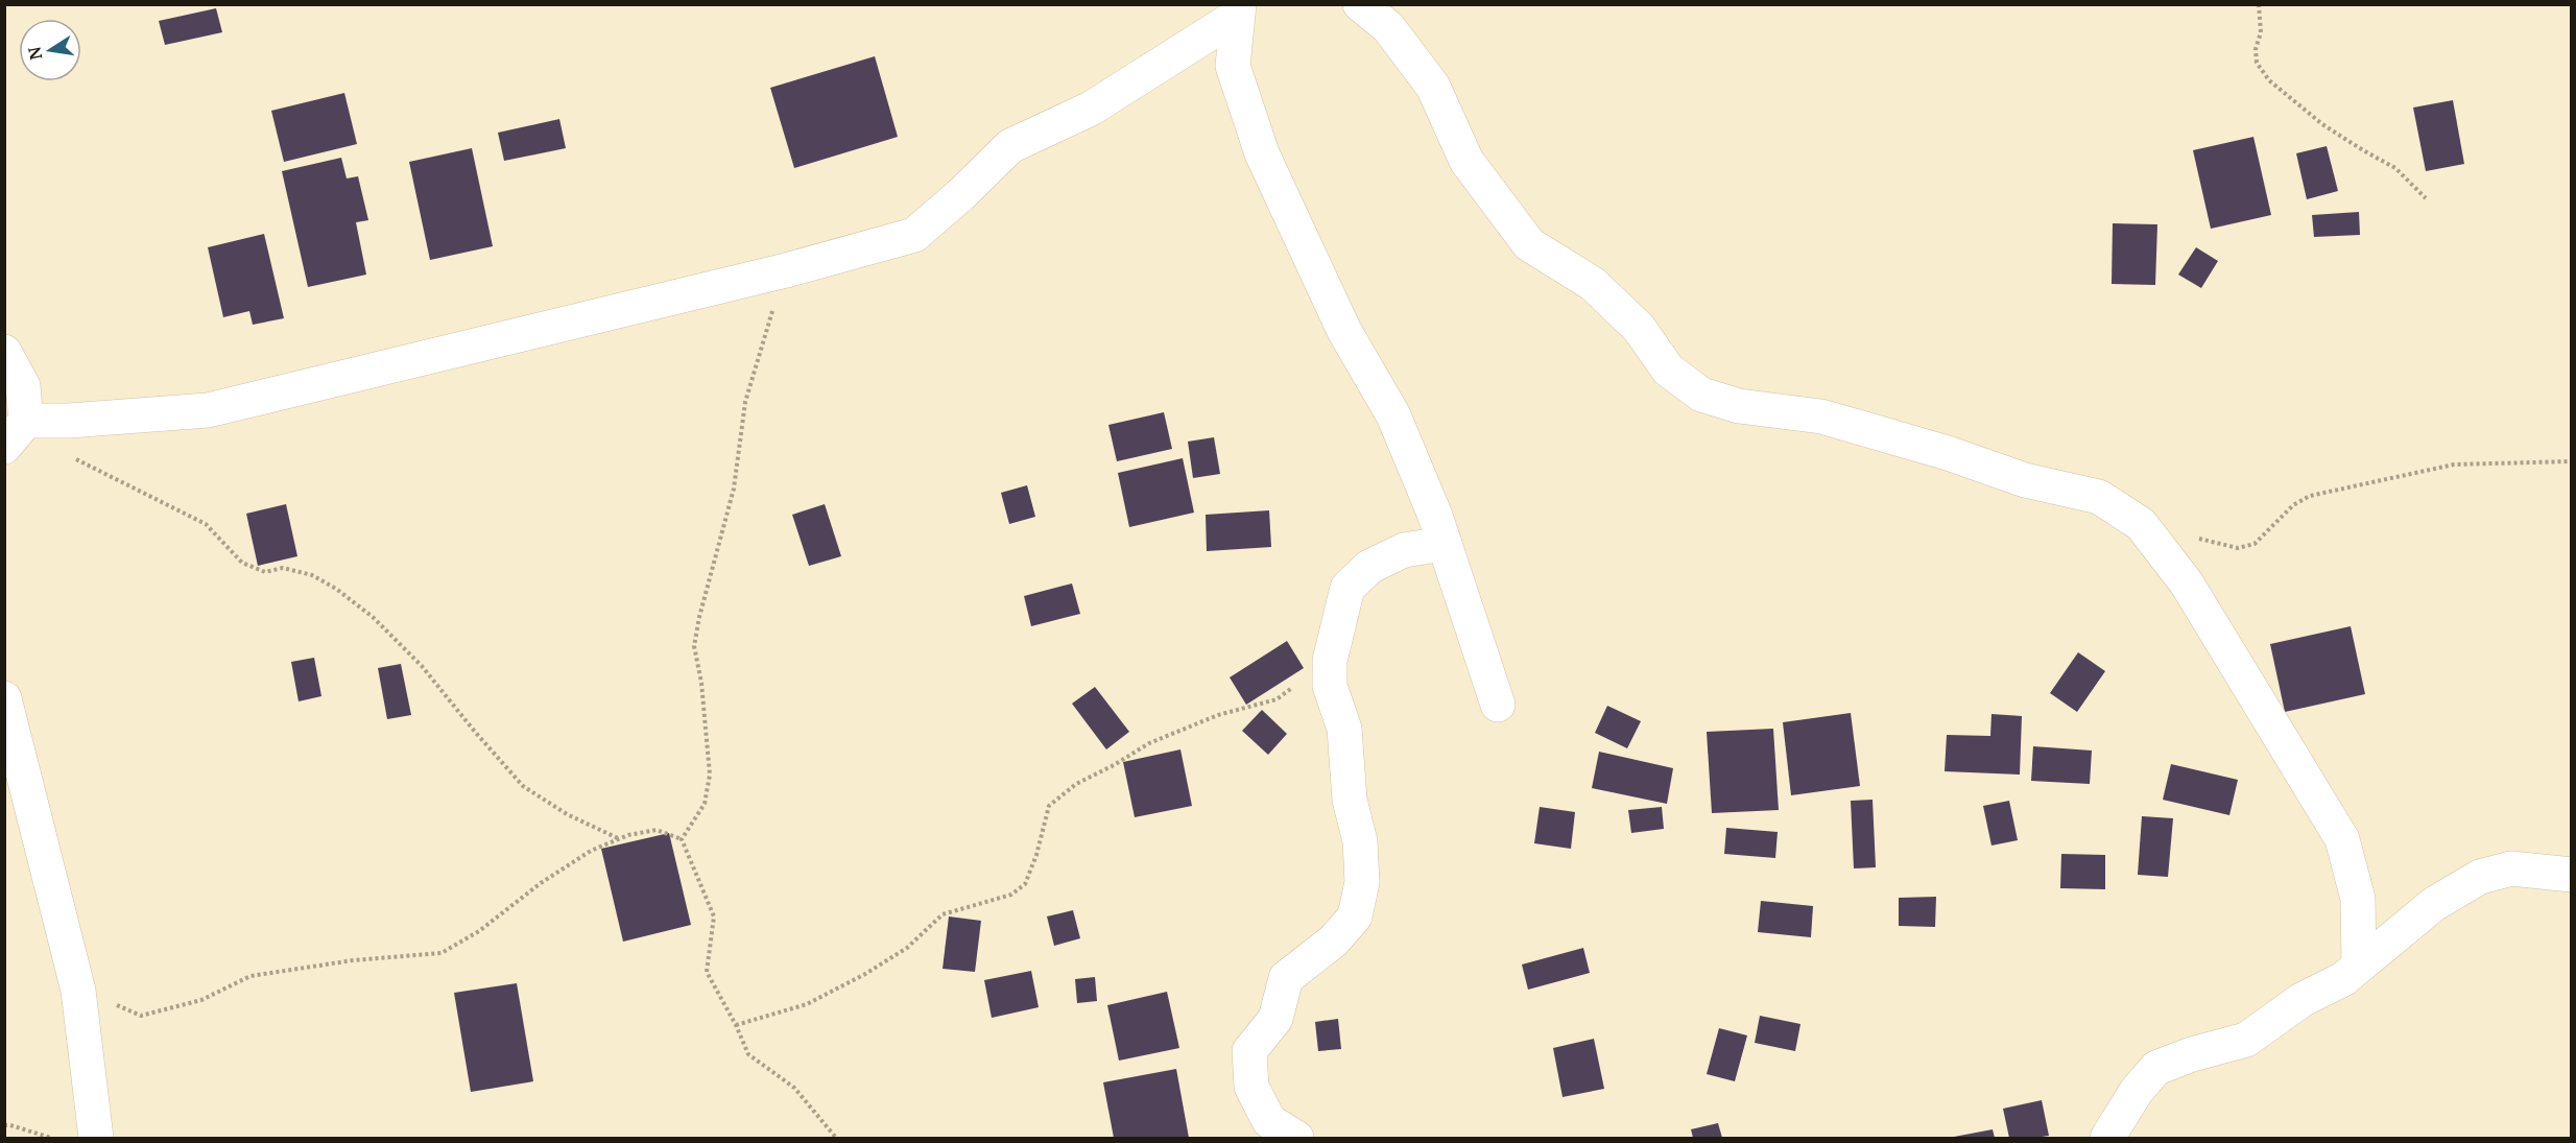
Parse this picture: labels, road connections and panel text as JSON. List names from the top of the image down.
{
  "north": "left"
}
